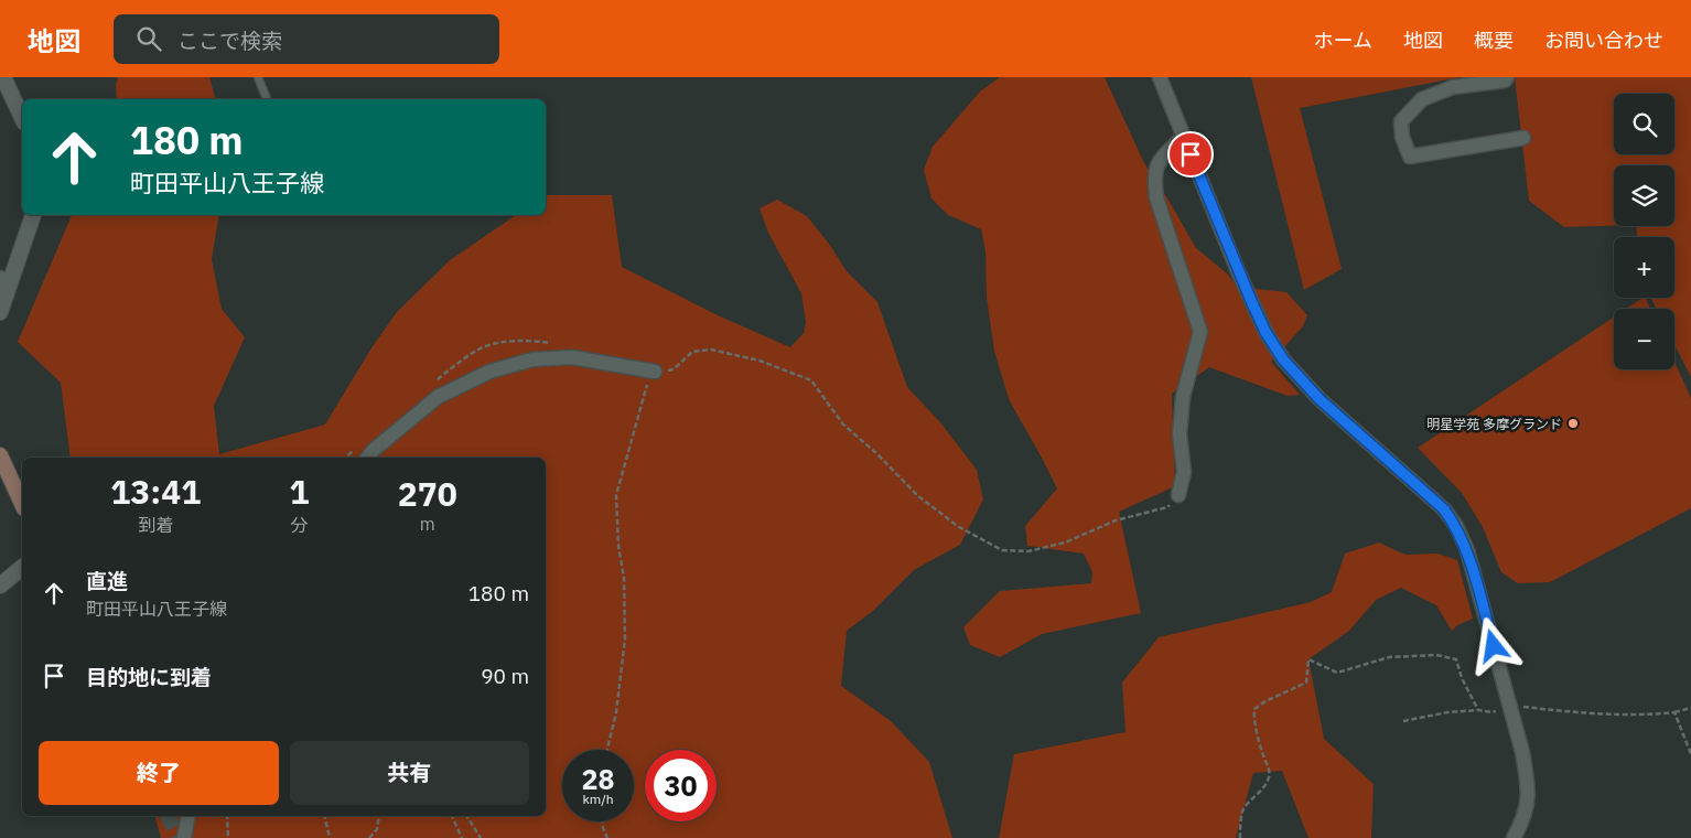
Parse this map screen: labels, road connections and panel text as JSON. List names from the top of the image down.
{
  "places": ["明星学苑 多摩グランド"],
  "page": {
    "header": "地図",
    "search": "ここで検索",
    "nav": [
      "ホーム",
      "地図",
      "概要",
      "お問い合わせ"
    ],
    "map_buttons": ["+", "−"],
    "turn": ["180 m", "町田平山八王子線"],
    "eta": [
      "13:41",
      "到着",
      "1",
      "分",
      "270",
      "m"
    ],
    "list": [
      {
        "name": "直進",
        "note": "町田平山八王子線",
        "value": "180 m"
      },
      {
        "name": "目的地に到着",
        "value": "90 m"
      }
    ],
    "buttons": ["終了", "共有"],
    "speed": "28 km/h",
    "limit": "30"
  }
}
